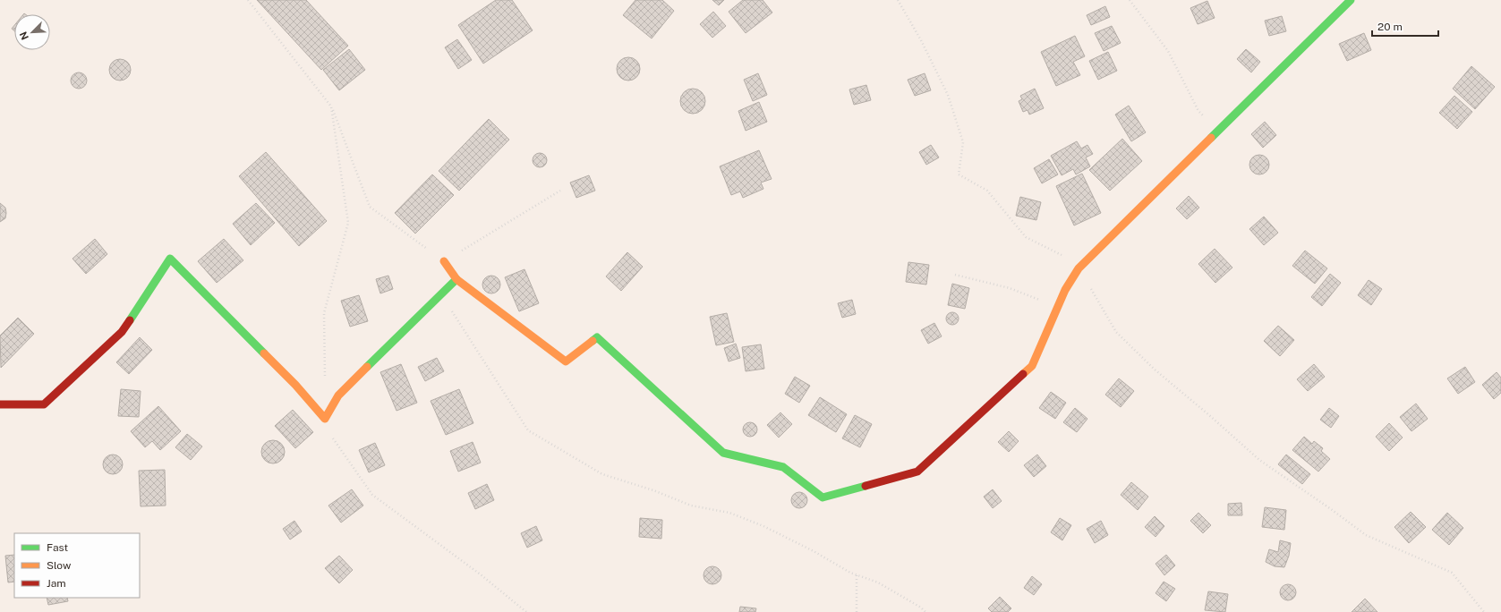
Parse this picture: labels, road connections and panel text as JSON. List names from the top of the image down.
{
  "legend": ["Fast", "Slow", "Jam"],
  "scale_bar": "20 m",
  "north": "bottom left"
}
